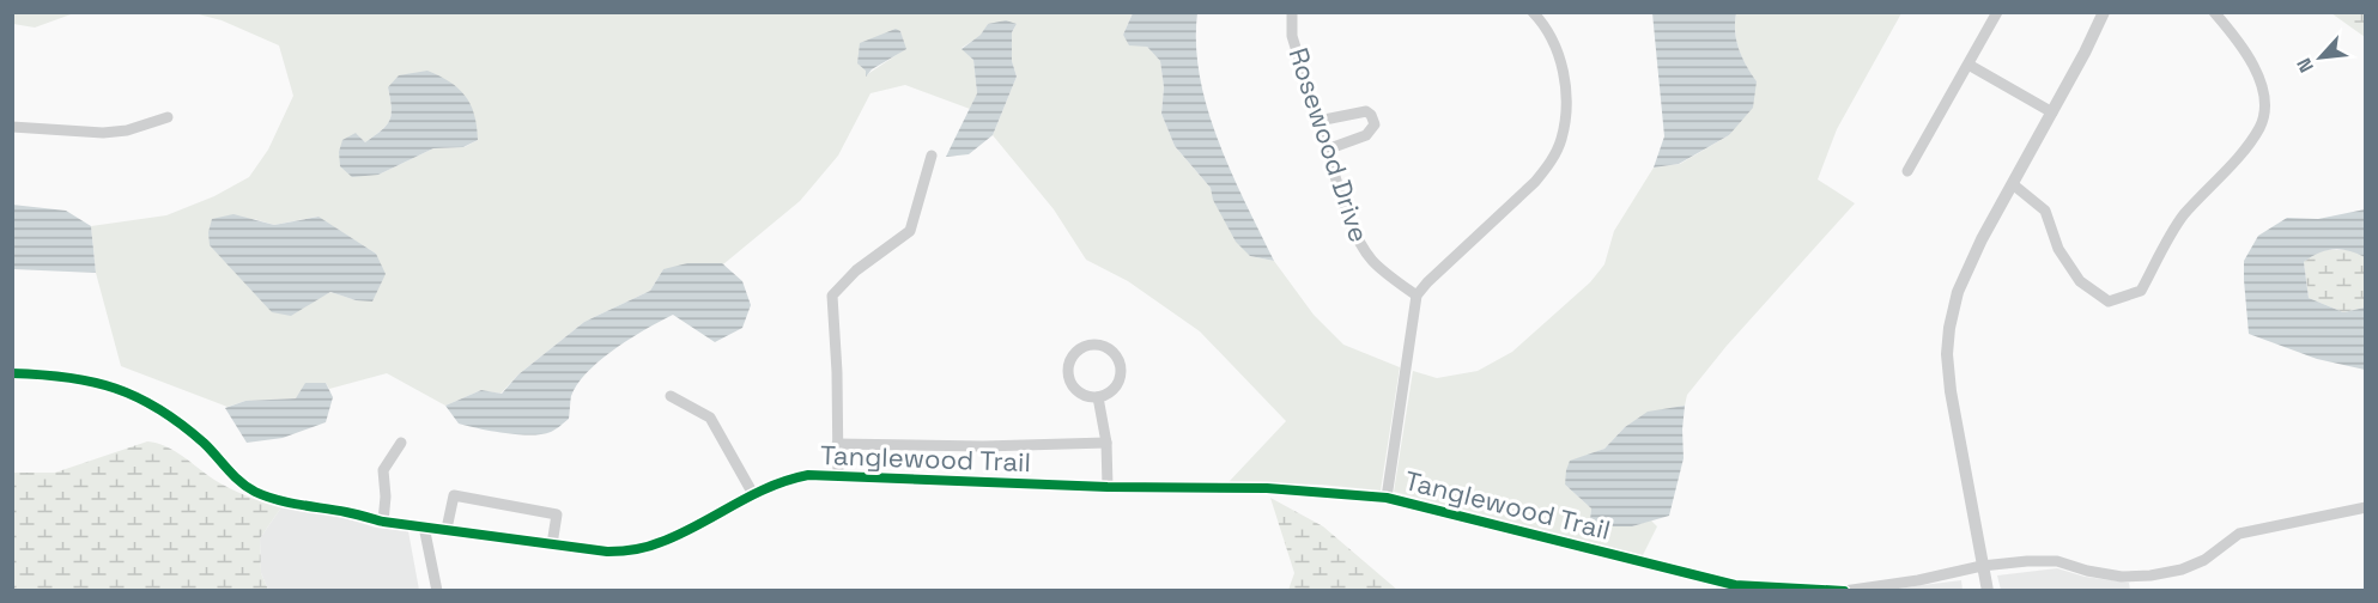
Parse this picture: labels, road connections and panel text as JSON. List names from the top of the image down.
{
  "streets": {
    "street": ["Rosewood Drive", "Tanglewood Trail"]
  },
  "north": "bottom left"
}
